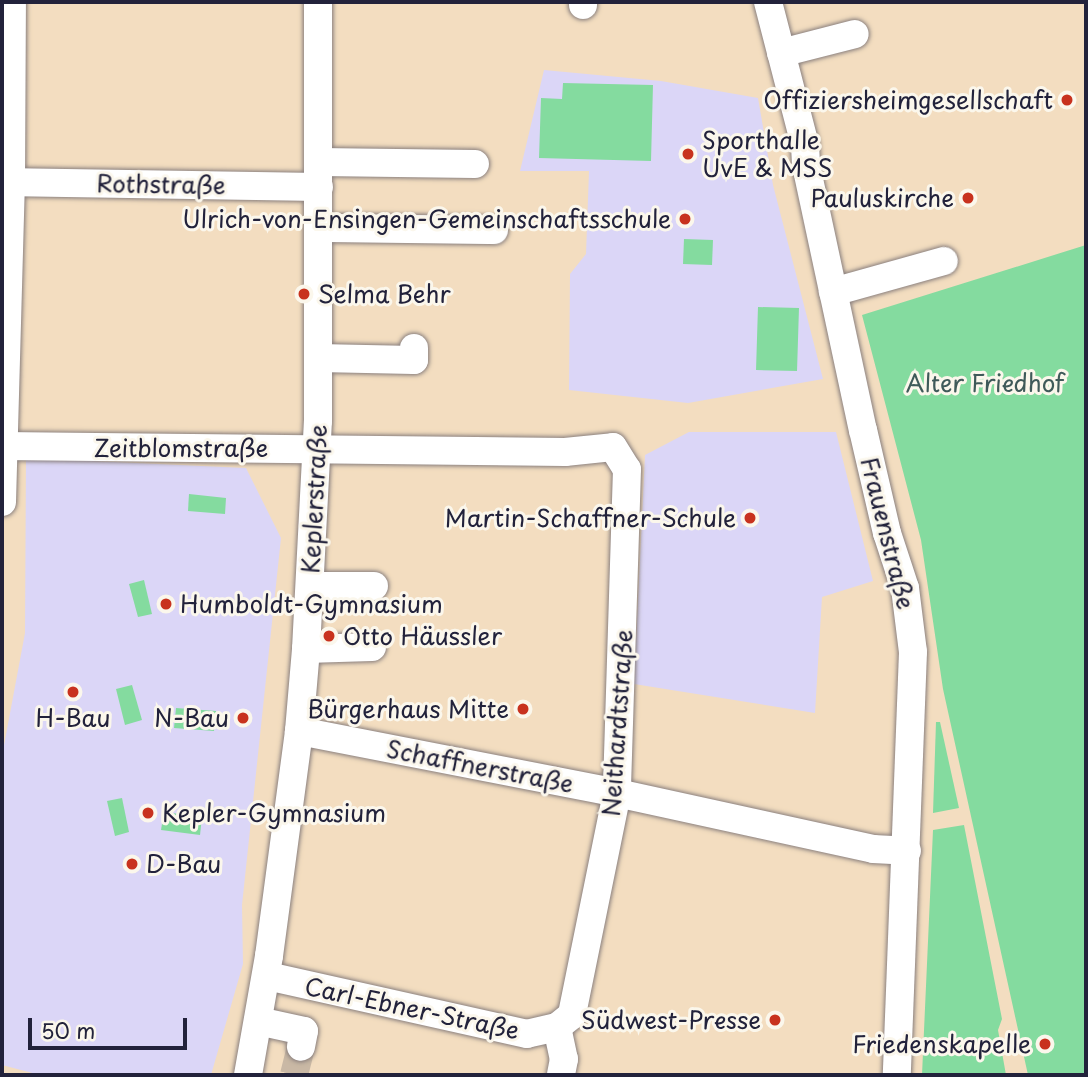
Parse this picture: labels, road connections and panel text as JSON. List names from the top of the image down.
{
  "streets": {
    "street": [
      "Rothstraße",
      "Zeitblomstraße",
      "Keplerstraße",
      "Frauenstraße",
      "Neithardtstraße",
      "Schaffnerstraße",
      "Carl-Ebner-Straße"
    ]
  },
  "crossings": [
    ["Rothstraße", "Keplerstraße"],
    ["Zeitblomstraße", "Keplerstraße"],
    ["Zeitblomstraße", "Neithardtstraße"],
    ["Keplerstraße", "Schaffnerstraße"],
    ["Keplerstraße", "Carl-Ebner-Straße"],
    ["Frauenstraße", "Schaffnerstraße"],
    ["Neithardtstraße", "Schaffnerstraße"],
    ["Neithardtstraße", "Carl-Ebner-Straße"]
  ],
  "parks": ["Alter Friedhof"],
  "places": [
    "Offiziersheimgesellschaft",
    "Sporthalle UvE & MSS",
    "Pauluskirche",
    "Ulrich-von-Ensingen-Gemeinschaftsschule",
    "Selma Behr",
    "Martin-Schaffner-Schule",
    "Humboldt-Gymnasium",
    "Otto Häussler",
    "H-Bau",
    "Bürgerhaus Mitte",
    "N-Bau",
    "Kepler-Gymnasium",
    "D-Bau",
    "Südwest-Presse",
    "Friedenskapelle"
  ],
  "scale_bar": "50 m"
}
